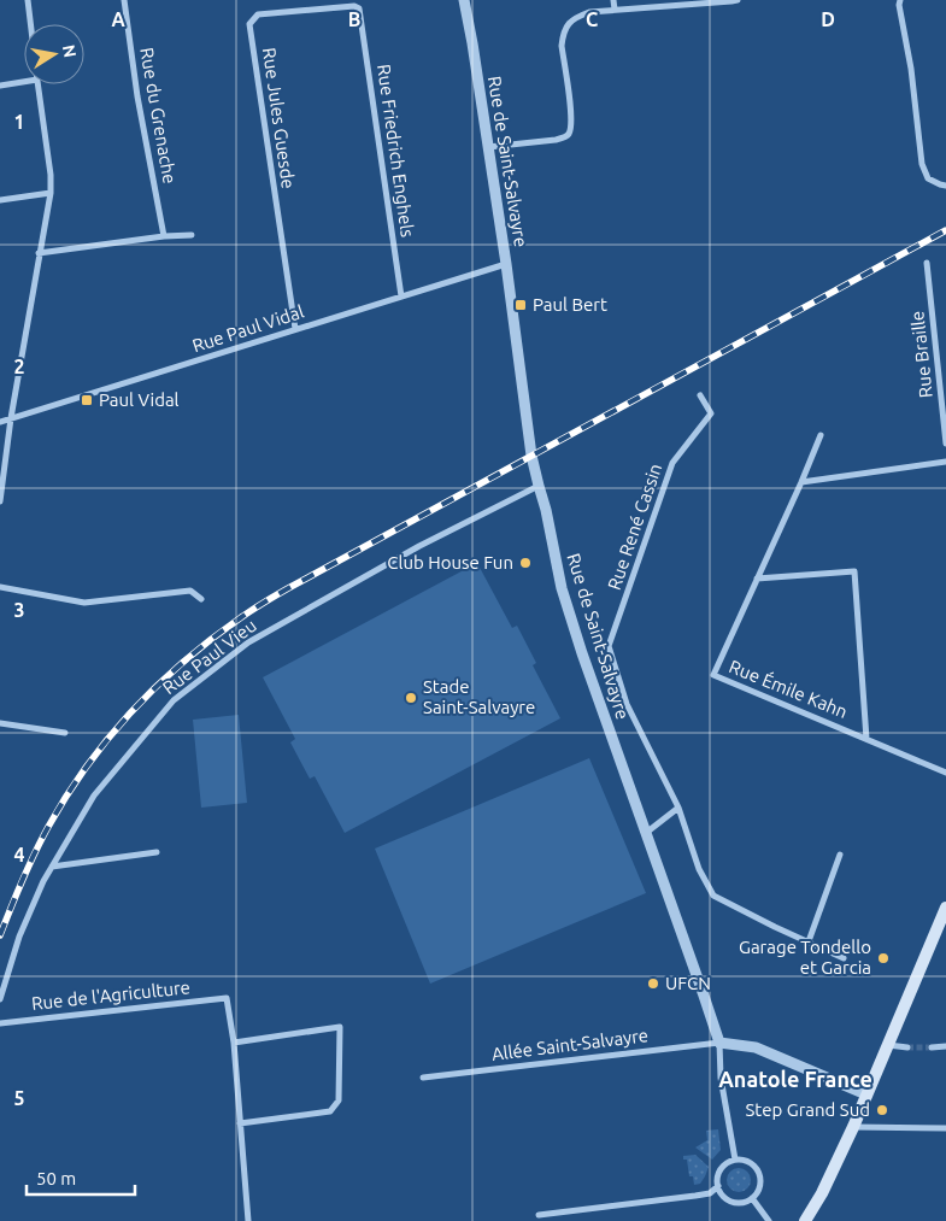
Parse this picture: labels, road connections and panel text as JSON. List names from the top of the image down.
{
  "streets": {
    "street": [
      "Rue du Grenache",
      "Rue Jules Guesde",
      "Rue Friedrich Enghels",
      "Rue de Saint-Salvayre",
      "Rue Paul Vidal",
      "Rue Braille",
      "Rue René Cassin",
      "Rue Paul Vieu",
      "Rue Émile Kahn",
      "Rue de l'Agriculture",
      "Allée Saint-Salvayre"
    ]
  },
  "crossings": [
    ["Rue Jules Guesde", "Rue Friedrich Enghels"],
    ["Rue Jules Guesde", "Rue Paul Vidal"],
    ["Rue Friedrich Enghels", "Rue Paul Vidal"],
    ["Rue de Saint-Salvayre", "Rue Paul Vidal"],
    ["Rue de Saint-Salvayre", "Rue Paul Vieu"],
    ["Rue de Saint-Salvayre", "Allée Saint-Salvayre"]
  ],
  "districts": ["Anatole France"],
  "places": {
    "transit": ["Paul Bert", "Paul Vidal"],
    "other": [
      "Club House Fun",
      "Stade Saint-Salvayre",
      "Garage Tondello et Garcia",
      "UFCN",
      "Step Grand Sud"
    ]
  },
  "scale_bar": "50 m",
  "north": "right",
  "grid": {
    "columns": [
      "A",
      "B",
      "C",
      "D"
    ],
    "rows": [
      "1",
      "2",
      "3",
      "4",
      "5"
    ]
  }
}
